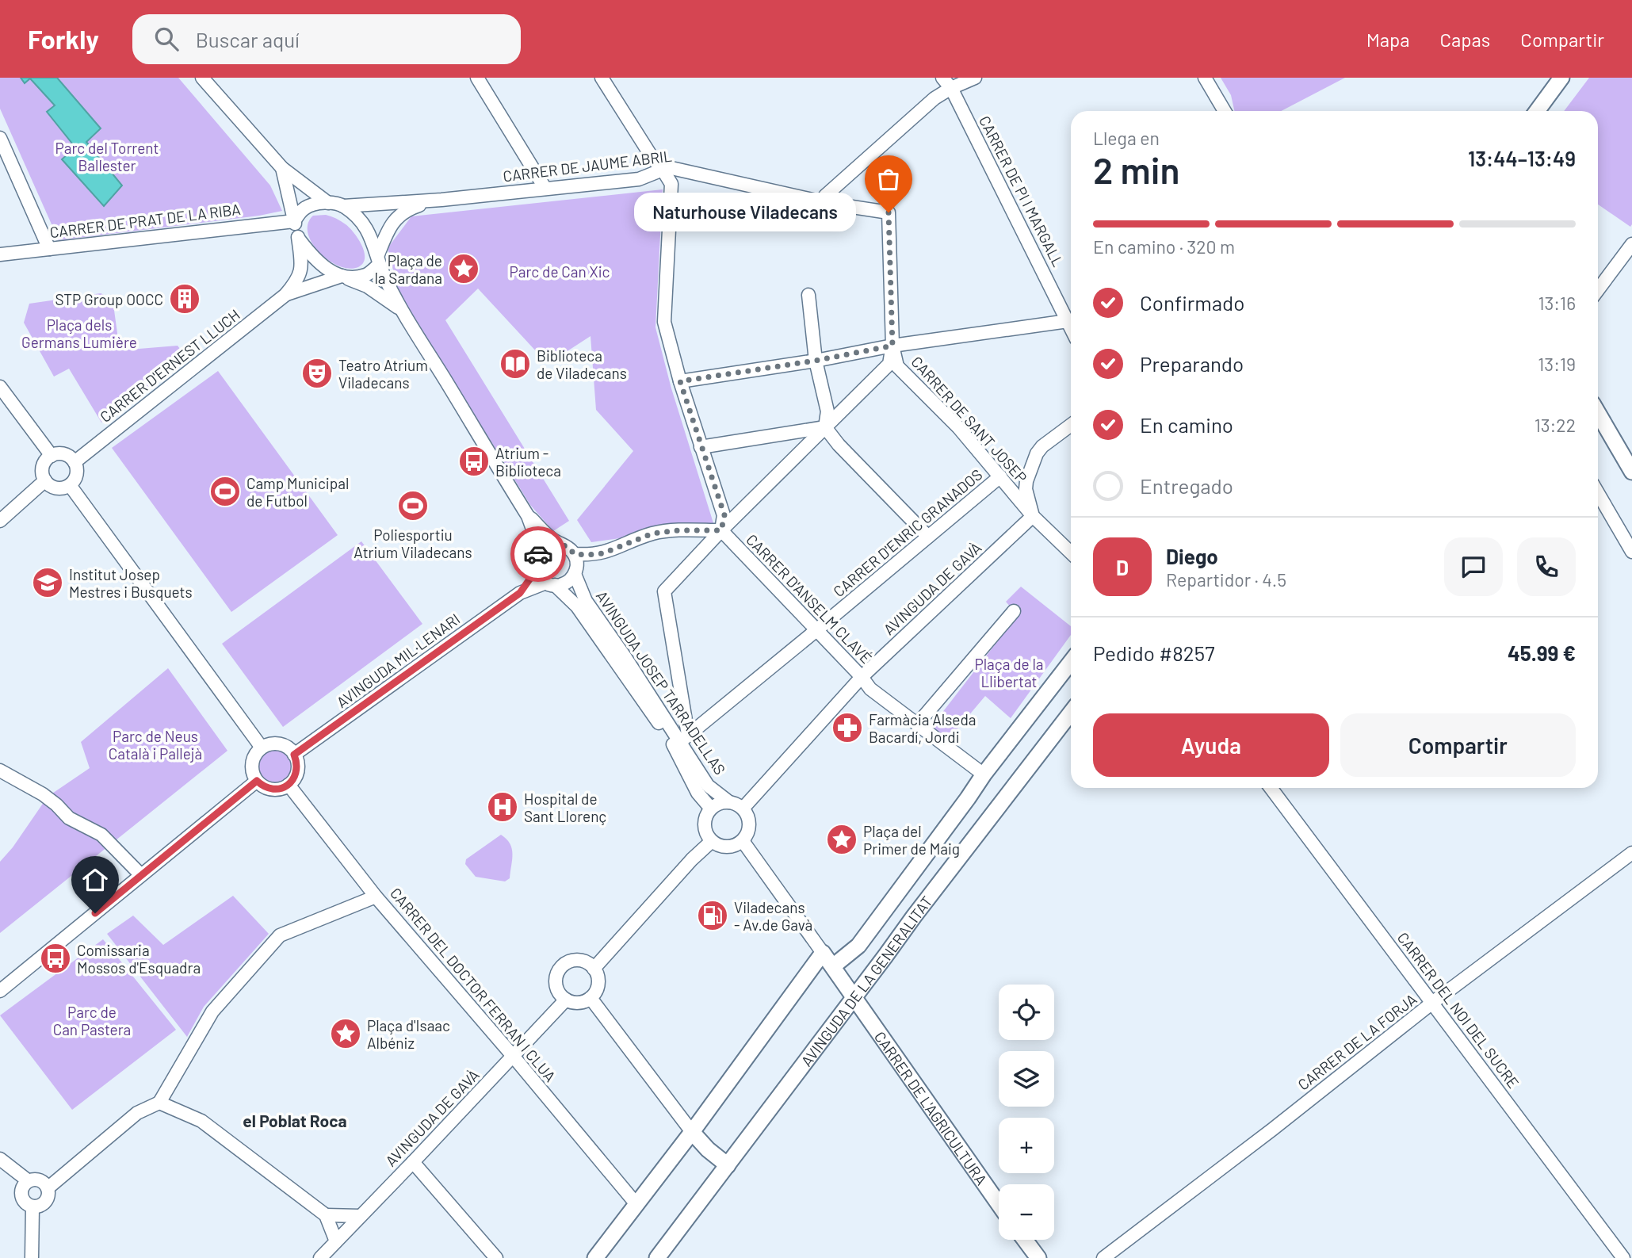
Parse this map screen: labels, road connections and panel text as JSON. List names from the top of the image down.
{
  "streets": {
    "street": [
      "CARRER DE JAUME ABRIL",
      "CARRER DE PI I MARGALL",
      "CARRER DE PRAT DE LA RIBA",
      "CARRER D'ERNEST LLUCH",
      "CARRER DE SANT JOSEP",
      "CARRER D'ENRIC GRANADOS",
      "AVINGUDA DE GAVÀ",
      "CARRER D'ANSELM CLAVÉ",
      "AVINGUDA MIL·LENARI",
      "AVINGUDA JOSEP TARRADELLAS",
      "AVINGUDA DE LA GENERALITAT",
      "CARRER DEL DOCTOR FERRAN I CLUA",
      "CARRER DEL NOI DEL SUCRE",
      "CARRER DE LA FORJA",
      "CARRER DE L'AGRICULTURA"
    ]
  },
  "crossings": [
    ["CARRER DE JAUME ABRIL", "CARRER DE PRAT DE LA RIBA"],
    ["CARRER DE JAUME ABRIL", "CARRER D'ERNEST LLUCH"],
    ["CARRER DE JAUME ABRIL", "CARRER DE SANT JOSEP"],
    ["CARRER DE PRAT DE LA RIBA", "CARRER D'ERNEST LLUCH"],
    ["CARRER DE SANT JOSEP", "CARRER D'ENRIC GRANADOS"],
    ["CARRER DE SANT JOSEP", "AVINGUDA DE GAVÀ"],
    ["CARRER D'ENRIC GRANADOS", "CARRER D'ANSELM CLAVÉ"],
    ["CARRER D'ENRIC GRANADOS", "AVINGUDA JOSEP TARRADELLAS"],
    ["AVINGUDA DE GAVÀ", "CARRER D'ANSELM CLAVÉ"],
    ["AVINGUDA DE GAVÀ", "AVINGUDA JOSEP TARRADELLAS"],
    ["AVINGUDA DE GAVÀ", "CARRER DEL DOCTOR FERRAN I CLUA"],
    ["AVINGUDA MIL·LENARI", "CARRER DEL DOCTOR FERRAN I CLUA"],
    ["AVINGUDA DE LA GENERALITAT", "CARRER DE L'AGRICULTURA"],
    ["CARRER DEL NOI DEL SUCRE", "CARRER DE LA FORJA"]
  ],
  "districts": ["el Poblat Roca"],
  "parks": [
    "Parc del Torrent Ballester",
    "Parc de Can Xic",
    "Plaça dels Germans Lumière",
    "Plaça de la Llibertat",
    "Parc de Neus Català i Pallejà",
    "Parc de Can Pastera"
  ],
  "places": {
    "other": ["Naturhouse Viladecans"],
    "place": ["Plaça de la Sardana", "Plaça del Primer de Maig", "Plaça d'Isaac Albéniz"],
    "building": ["STP Group OOCC"],
    "library": ["Biblioteca de Viladecans"],
    "theatre": ["Teatro Atrium Viladecans"],
    "bus stop": ["Atrium - Biblioteca", "Comissaria Mossos d'Esquadra"],
    "sports": ["Camp Municipal de Futbol", "Poliesportiu Atrium Viladecans"],
    "school or university": ["Institut Josep Mestres i Busquets"],
    "pharmacy": ["Farmàcia Alseda Bacardí, Jordi"],
    "hospital": ["Hospital de Sant Llorenç"],
    "fuel station": ["Viladecans - Av.de Gavà"]
  },
  "page": {
    "header": "Forkly",
    "search": "Buscar aquí",
    "nav": ["Mapa", "Capas", "Compartir"],
    "heading": ["2 min", "Llega en", "13:44–13:49"],
    "panel": [
      "Diego",
      "Repartidor · 4.5",
      "Pedido #8257",
      "45.99 €"
    ],
    "bubble": "Naturhouse Viladecans",
    "bar": "En camino · 320 m",
    "list": [
      ["Confirmado", "13:16"],
      ["Preparando", "13:19"],
      ["En camino", "13:22"],
      "Entregado"
    ],
    "round": "D",
    "buttons": ["Ayuda", "Compartir"],
    "map_buttons": ["+", "−"]
  }
}
